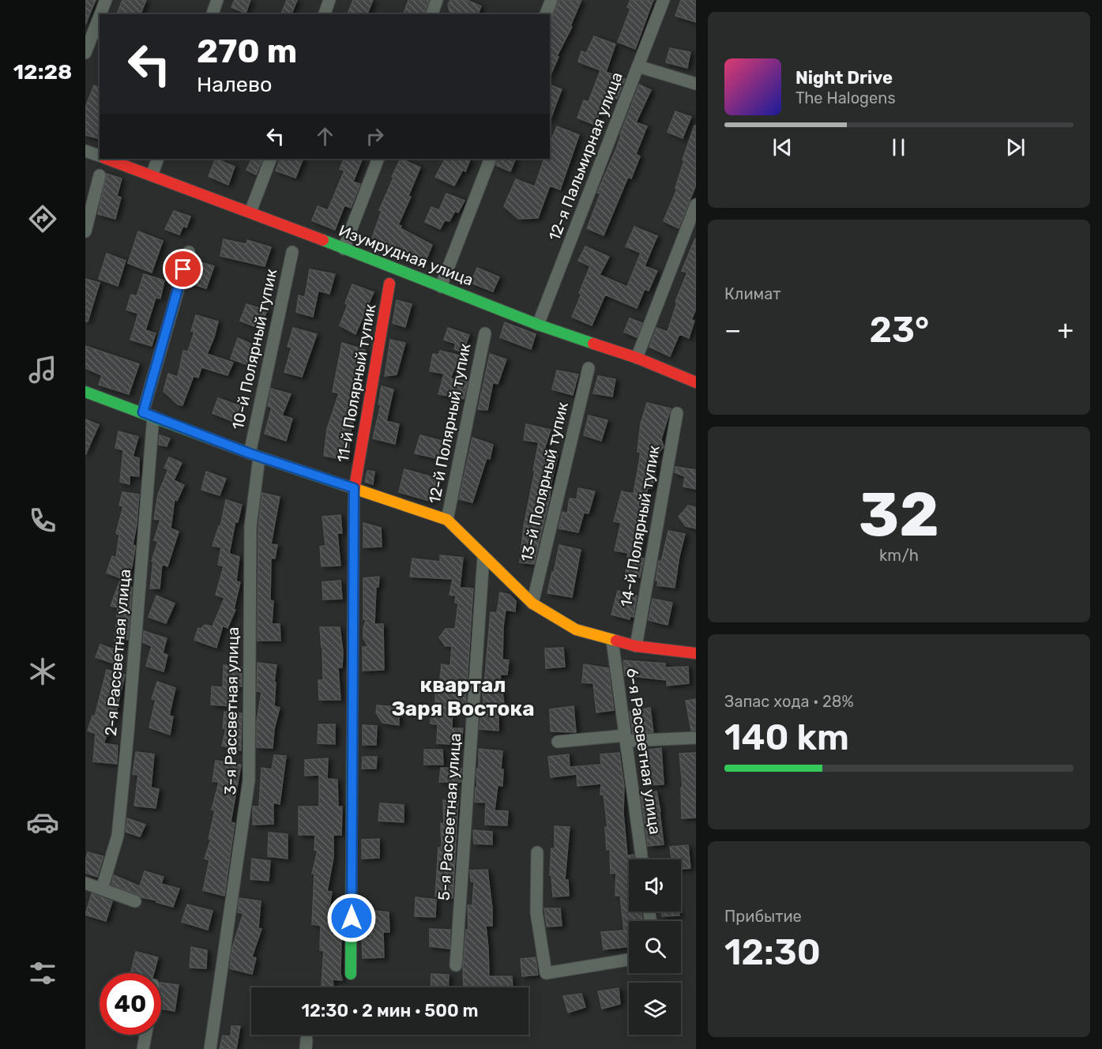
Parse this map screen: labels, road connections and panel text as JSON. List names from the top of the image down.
{
  "streets": {
    "street": [
      "12-я Пальмирная улица",
      "Изумрудная улица",
      "10-й Полярный тупик",
      "11-й Полярный тупик",
      "12-й Полярный тупик",
      "13-й Полярный тупик",
      "14-й Полярный тупик",
      "2-я Рассветная улица",
      "3-я Рассветная улица",
      "6-я Рассветная улица",
      "5-я Рассветная улица"
    ]
  },
  "crossings": [
    ["12-я Пальмирная улица", "Изумрудная улица"],
    ["10-й Полярный тупик", "3-я Рассветная улица"]
  ],
  "districts": ["квартал Заря Востока"],
  "page": {
    "tabs": "12:28",
    "turn": ["270 m", "Налево"],
    "song": ["Night Drive", "The Halogens"],
    "tile": [
      "Климат",
      ["32", "km/h"],
      ["Запас хода · 28%", "140 km"],
      ["Прибытие", "12:30"]
    ],
    "heat": ["−", "23°", "+"],
    "limit": "40",
    "trip": "12:30 · 2 мин · 500 m"
  }
}
